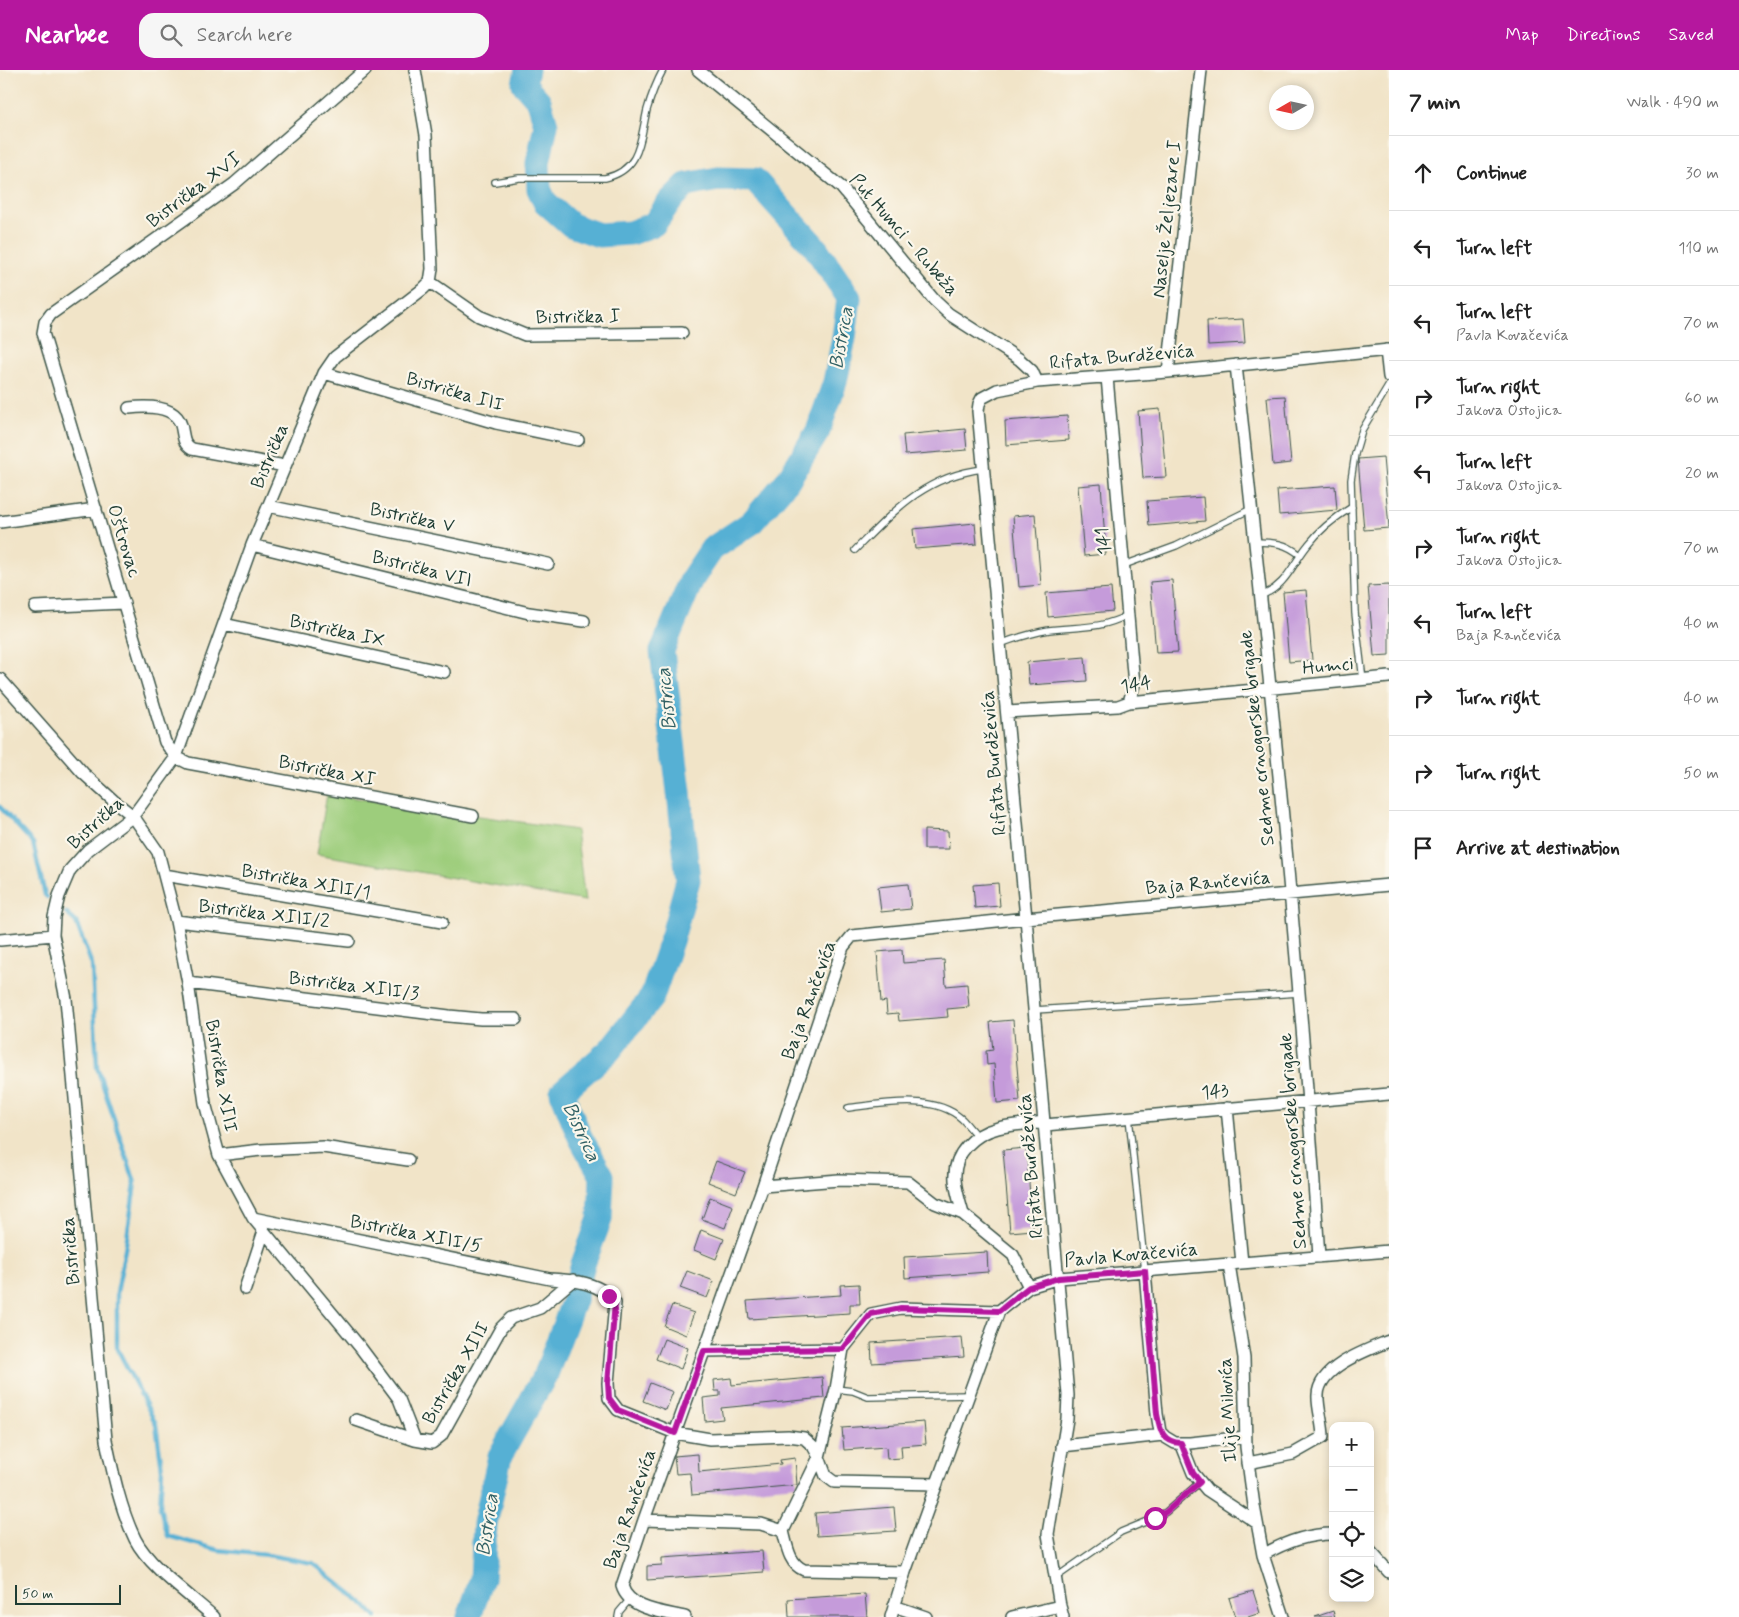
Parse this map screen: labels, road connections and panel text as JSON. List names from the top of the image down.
{
  "streets": {
    "street": [
      "Bistrička XVI",
      "Naselje Željezare I",
      "Put Humci - Rubeža",
      "Bistrička I",
      "Rifata Burdževića",
      "Bistrička III",
      "Bistrička",
      "Bistrička V",
      "Oštrovac",
      "141",
      "Bistrička VII",
      "Bistrička IX",
      "Humci",
      "144",
      "Sedme crnogorske brigade",
      "Bistrička XI",
      "Bistrička XIII/1",
      "Baja Rančevića",
      "Bistrička XIII/2",
      "Bistrička XIII/3",
      "Bistrička XIII",
      "143",
      "Bistrička XIII/5",
      "Pavla Kovačevića",
      "Ilije Milovića"
    ]
  },
  "crossings": [
    ["Bistrička XVI", "Oštrovac"],
    ["Naselje Željezare I", "Rifata Burdževića"],
    ["Put Humci - Rubeža", "Rifata Burdževića"],
    ["Bistrička I", "Bistrička"],
    ["Rifata Burdževića", "141"],
    ["Rifata Burdževića", "144"],
    ["Rifata Burdževića", "Sedme crnogorske brigade"],
    ["Rifata Burdževića", "Baja Rančevića"],
    ["Rifata Burdževića", "143"],
    ["Rifata Burdževića", "Pavla Kovačevića"],
    ["Bistrička III", "Bistrička"],
    ["Bistrička", "Bistrička V"],
    ["Bistrička", "Oštrovac"],
    ["Bistrička", "Bistrička VII"],
    ["Bistrička", "Bistrička IX"],
    ["Bistrička", "Bistrička XI"],
    ["Bistrička", "Bistrička XIII"],
    ["Oštrovac", "Bistrička XI"],
    ["141", "144"],
    ["Humci", "144"],
    ["Humci", "Sedme crnogorske brigade"],
    ["144", "Sedme crnogorske brigade"],
    ["Sedme crnogorske brigade", "Baja Rančevića"],
    ["Sedme crnogorske brigade", "143"],
    ["Sedme crnogorske brigade", "Pavla Kovačevića"],
    ["Bistrička XIII/1", "Bistrička XIII"],
    ["Baja Rančevića", "Bistrička XIII/5"],
    ["Bistrička XIII/2", "Bistrička XIII"],
    ["Bistrička XIII/3", "Bistrička XIII"],
    ["Bistrička XIII", "Bistrička XIII/5"],
    ["Pavla Kovačevića", "Ilije Milovića"]
  ],
  "water": ["Bistrica"],
  "scale_bar": "50 m",
  "north": "left",
  "page": {
    "header": "Nearbee",
    "search": "Search here",
    "nav": ["Map", "Directions", "Saved"],
    "heading": ["7 min", "Walk · 490 m"],
    "list": [
      ["Continue", "30 m"],
      ["Turn left", "110 m"],
      ["Turn left", "Pavla Kovačevića", "70 m"],
      ["Turn right", "Jakova Ostojica", "60 m"],
      ["Turn left", "Jakova Ostojica", "20 m"],
      ["Turn right", "Jakova Ostojica", "70 m"],
      ["Turn left", "Baja Rančevića", "40 m"],
      ["Turn right", "40 m"],
      ["Turn right", "50 m"],
      "Arrive at destination"
    ],
    "map_buttons": ["+", "−"],
    "scale": "50 m"
  }
}
